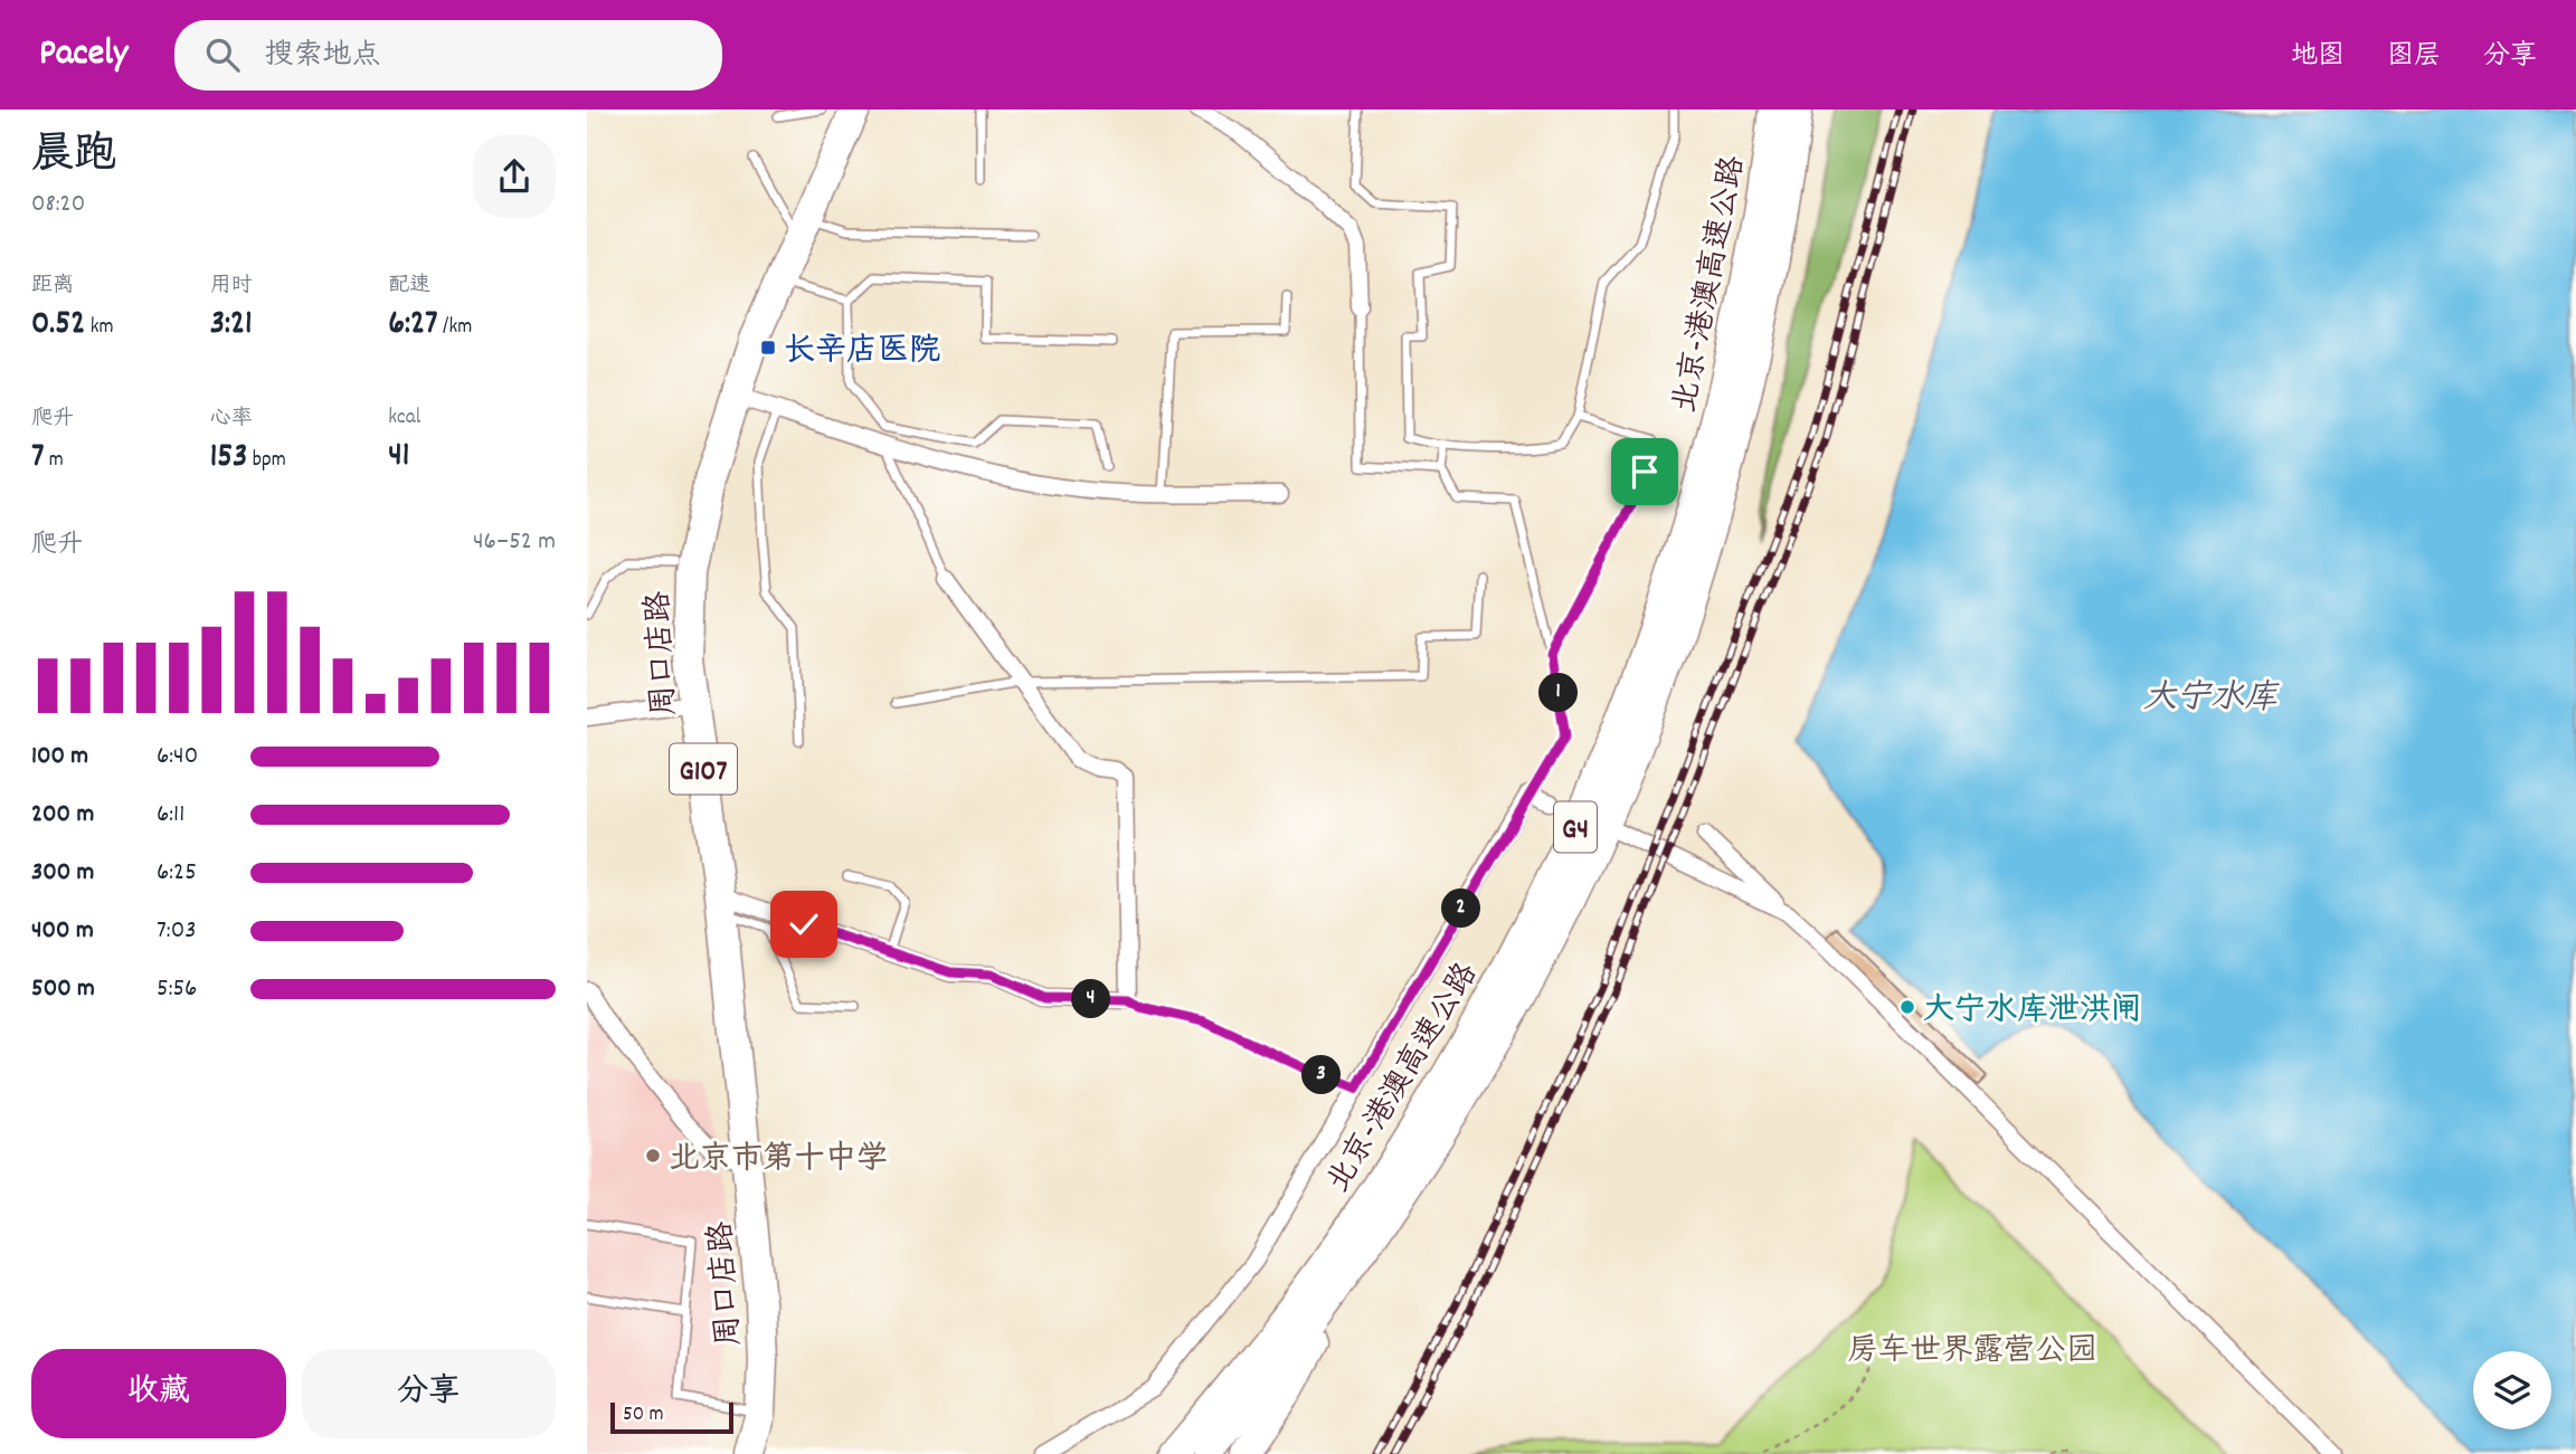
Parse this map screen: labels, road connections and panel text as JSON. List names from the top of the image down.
{
  "streets": {
    "highway": [
      "北京-港澳高速公路",
      "周口店路",
      "G107",
      "G4"
    ]
  },
  "water": ["大宁水库"],
  "parks": ["房车世界露营公园"],
  "places": {
    "transit": ["长辛店医院"],
    "other": ["大宁水库泄洪闸", "北京市第十中学"]
  },
  "scale_bar": "50 m",
  "page": {
    "header": "Pacely",
    "search": "搜索地点",
    "nav": ["地图", "图层", "分享"],
    "heading": ["晨跑", "08:20"],
    "stats": [
      ["距离", "0.52 km"],
      ["用时", "3:21"],
      ["配速", "6:27 /km"],
      ["爬升", "7 m"],
      ["心率", "153 bpm"],
      ["kcal", "41"]
    ],
    "chart": ["爬升", "46–52 m"],
    "pins": [
      "1",
      "2",
      "4",
      "3"
    ],
    "list": [
      {
        "name": "100 m",
        "note": "6:40"
      },
      {
        "name": "200 m",
        "note": "6:11"
      },
      {
        "name": "300 m",
        "note": "6:25"
      },
      {
        "name": "400 m",
        "note": "7:03"
      },
      {
        "name": "500 m",
        "note": "5:56"
      }
    ],
    "buttons": ["收藏", "分享"],
    "scale": "50 m"
  }
}
